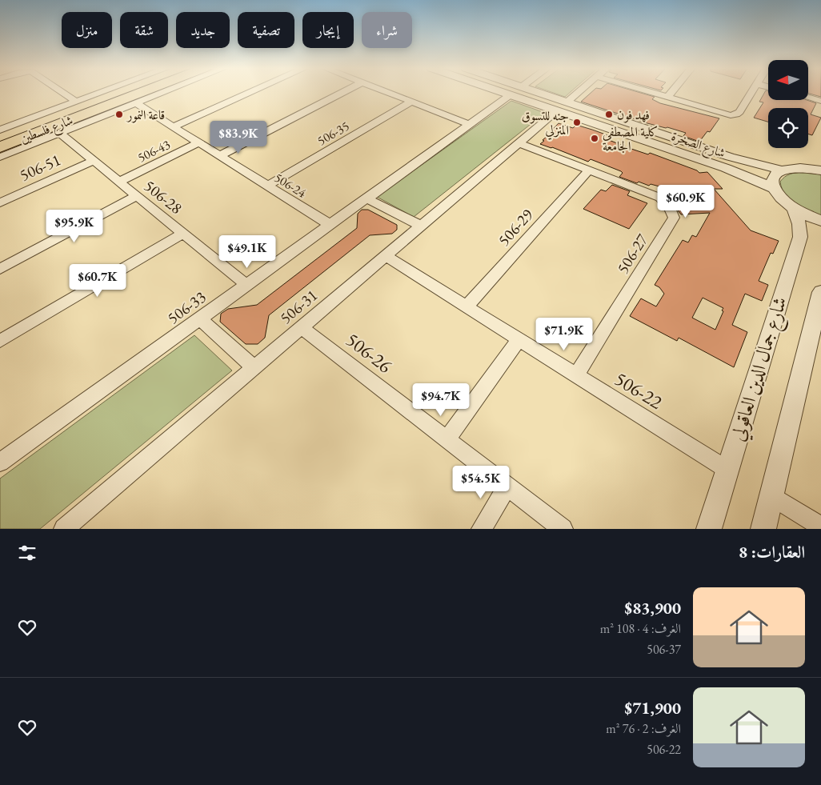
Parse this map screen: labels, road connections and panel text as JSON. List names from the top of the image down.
{
  "streets": {
    "main road": ["شارع فلسطين"],
    "street": [
      "506-35",
      "شارع الصخرة",
      "506-43",
      "506-51",
      "506-24",
      "506-28",
      "506-29",
      "506-27",
      "506-31",
      "506-33",
      "506-26",
      "شارع جمال الدين العاقولي",
      "506-22"
    ]
  },
  "crossings": [
    ["506-35", "506-24"],
    ["شارع الصخرة", "506-31"],
    ["شارع الصخرة", "506-33"],
    ["506-43", "506-24"],
    ["506-43", "506-28"],
    ["506-51", "506-28"],
    ["506-24", "506-33"],
    ["506-28", "506-33"],
    ["506-29", "506-27"],
    ["506-29", "506-22"],
    ["506-27", "506-31"],
    ["506-27", "506-22"],
    ["506-31", "506-26"],
    ["506-31", "506-22"],
    ["شارع جمال الدين العاقولي", "506-22"]
  ],
  "places": [
    "قاعة النمور",
    "فهد فون",
    "جنه للتسوق المنزلي",
    "كلية المصطفى الجامعة"
  ],
  "north": "left",
  "page": {
    "chip": [
      "شراء",
      "إيجار",
      "تصفية",
      "جديد",
      "شقة",
      "منزل"
    ],
    "price": [
      "$83.9K",
      "$60.9K",
      "$95.9K",
      "$49.1K",
      "$60.7K",
      "$71.9K",
      "$94.7K",
      "$54.5K"
    ],
    "heading": "العقارات: 8",
    "list": [
      {
        "name": "$83,900",
        "note": "الغرف: 4 · 108 m² · 506-37"
      },
      {
        "name": "$71,900",
        "note": "الغرف: 2 · 76 m² · 506-22"
      }
    ]
  }
}
